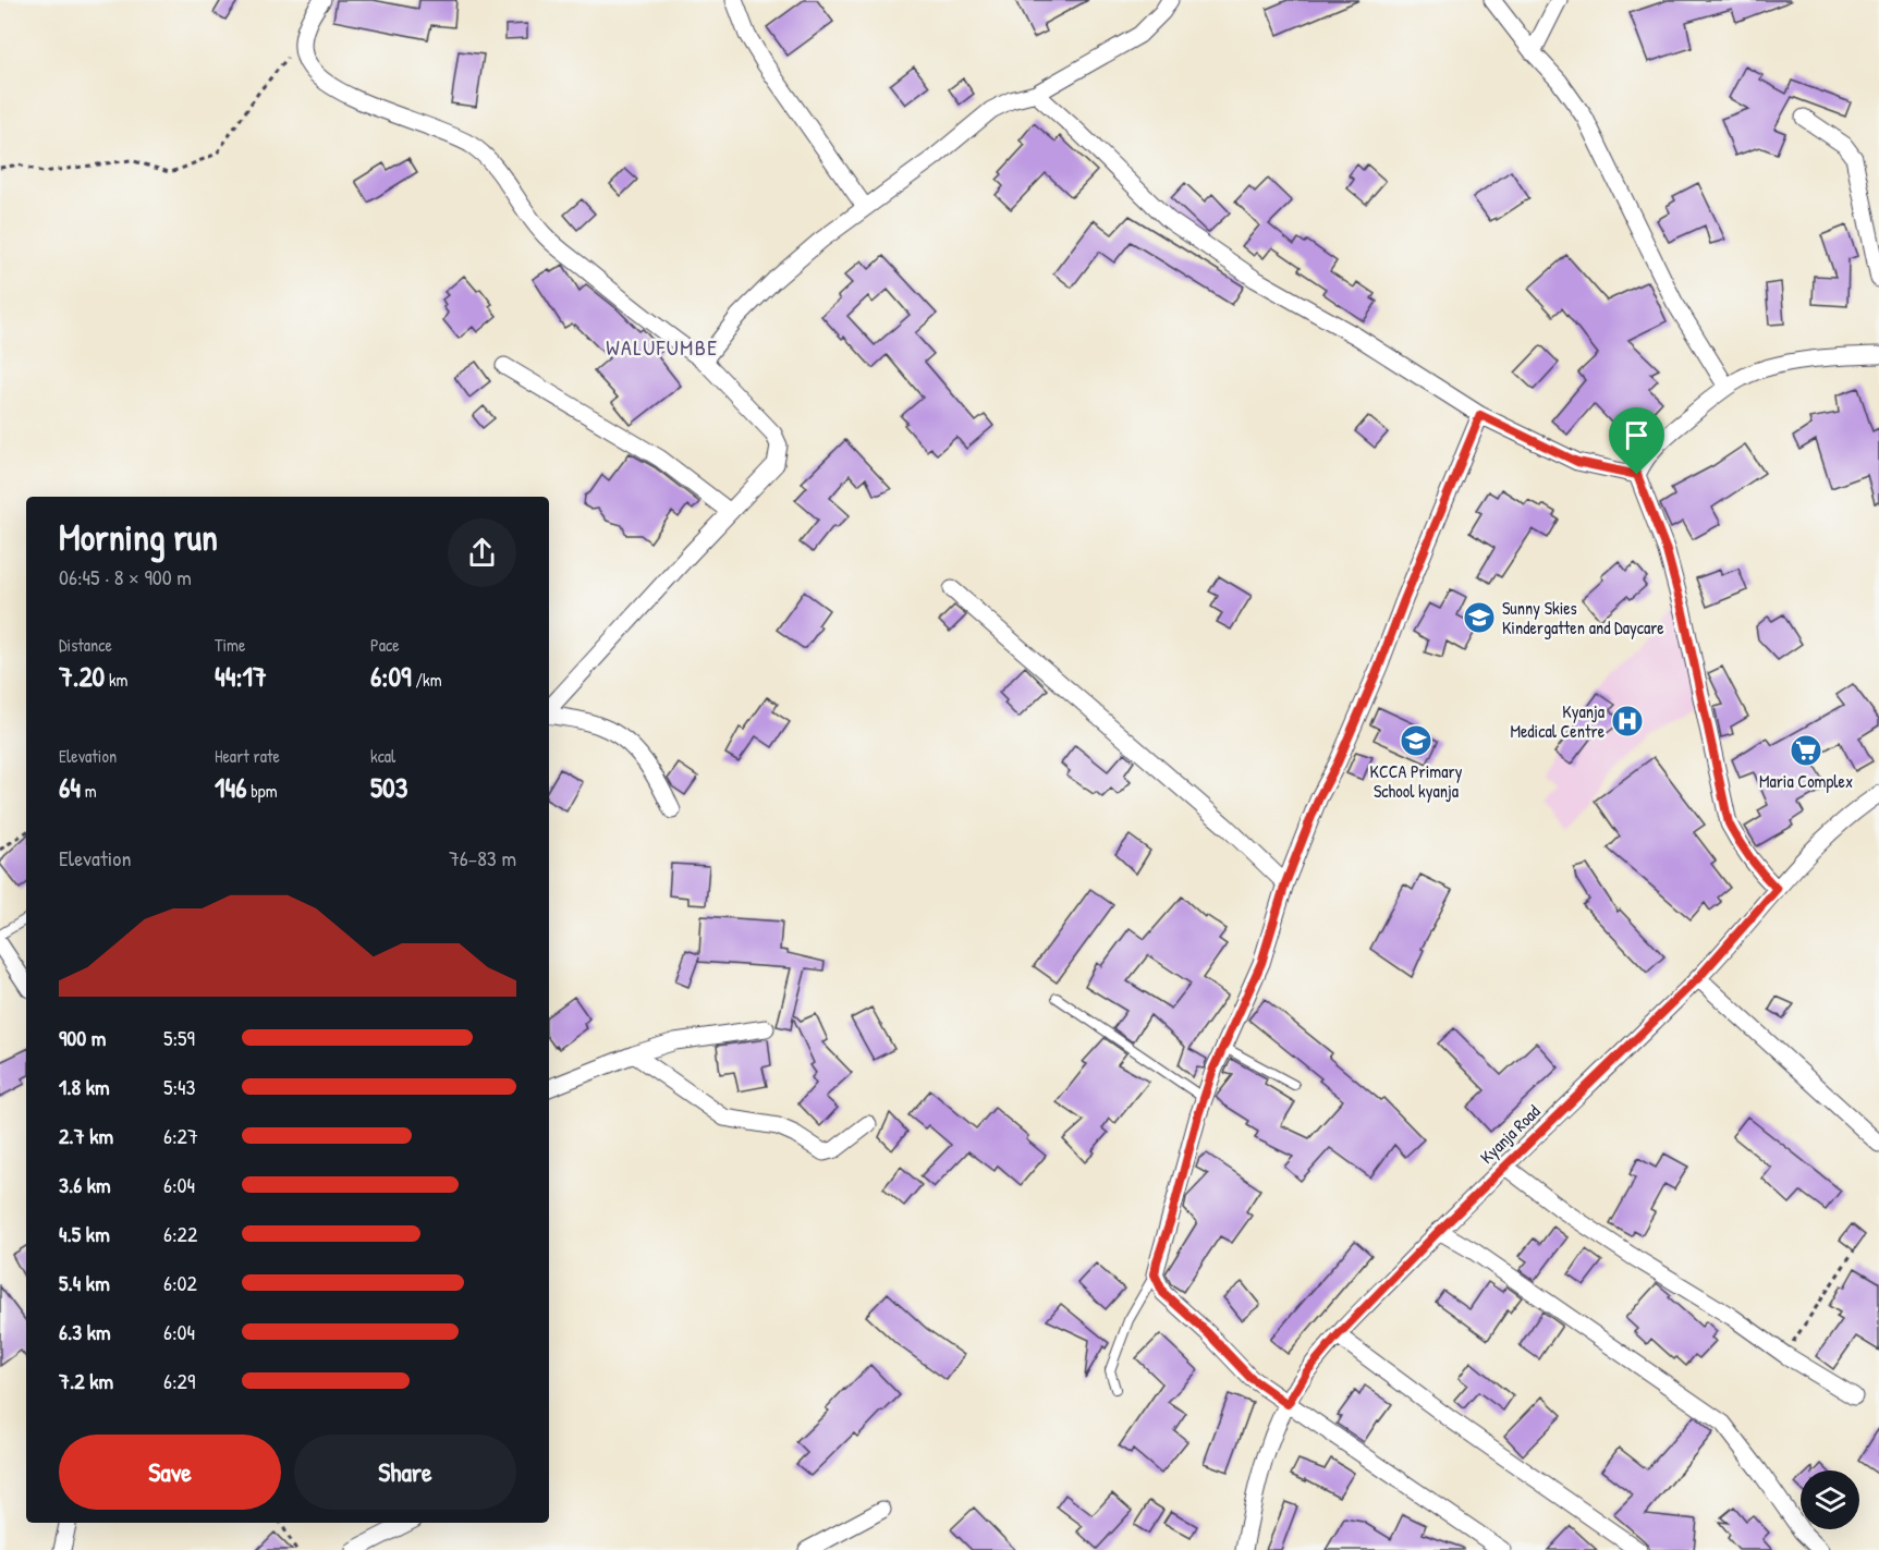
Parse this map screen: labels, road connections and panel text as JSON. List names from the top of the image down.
{
  "streets": {
    "street": ["Kyanja Road"]
  },
  "districts": ["WALUFUMBE"],
  "places": {
    "school or university": ["Sunny Skies Kindergatten and Daycare", "KCCA Primary School kyanja"],
    "hospital": ["Kyanja Medical Centre"],
    "supermarket": ["Maria Complex"]
  },
  "page": {
    "heading": ["Morning run", "06:45 · 8 × 900 m"],
    "stats": [
      ["Distance", "7.20 km"],
      ["Time", "44:17"],
      ["Pace", "6:09 /km"],
      ["Elevation", "64 m"],
      ["Heart rate", "146 bpm"],
      ["kcal", "503"]
    ],
    "chart": ["Elevation", "76–83 m"],
    "list": [
      {
        "name": "900 m",
        "note": "5:59"
      },
      {
        "name": "1.8 km",
        "note": "5:43"
      },
      {
        "name": "2.7 km",
        "note": "6:27"
      },
      {
        "name": "3.6 km",
        "note": "6:04"
      },
      {
        "name": "4.5 km",
        "note": "6:22"
      },
      {
        "name": "5.4 km",
        "note": "6:02"
      },
      {
        "name": "6.3 km",
        "note": "6:04"
      },
      {
        "name": "7.2 km",
        "note": "6:29"
      }
    ],
    "buttons": ["Save", "Share"]
  }
}
